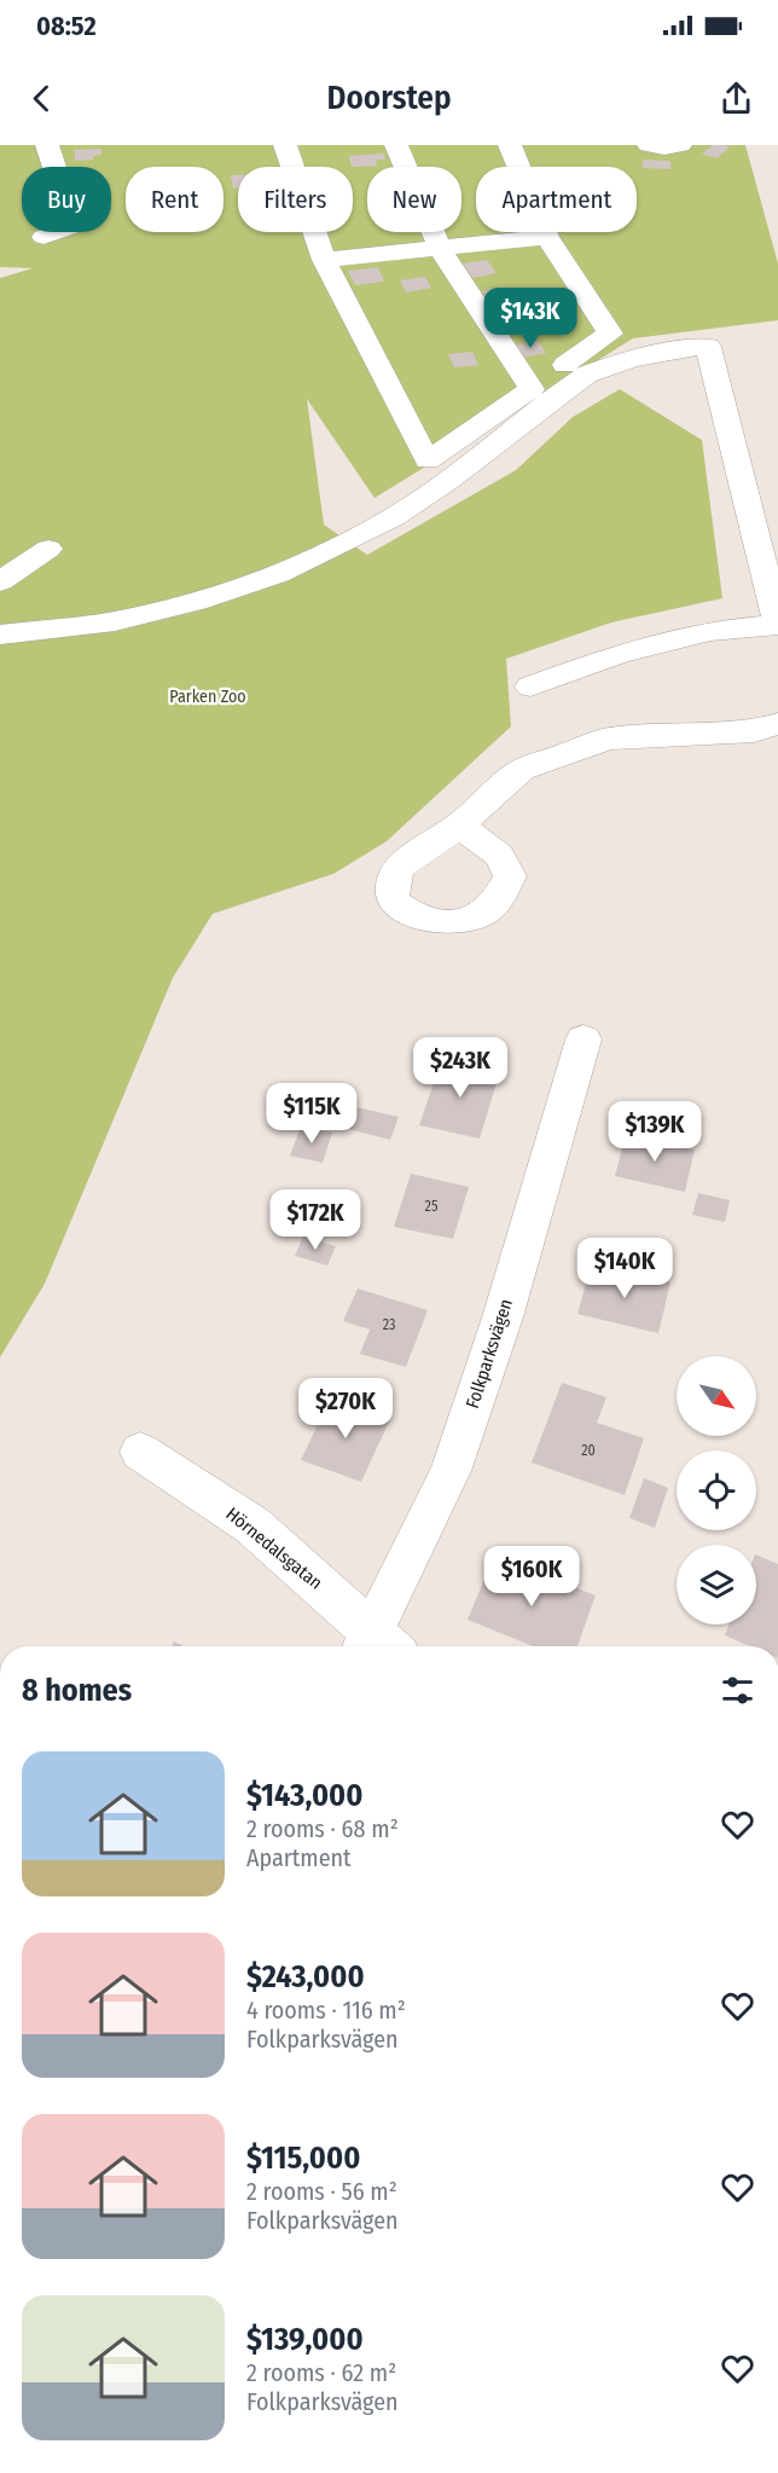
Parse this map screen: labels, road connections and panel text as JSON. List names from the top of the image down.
{
  "streets": {
    "street": ["Folkparksvägen", "Hörnedalsgatan"]
  },
  "parks": ["Parken Zoo"],
  "house_numbers": ["25", "23", "20"],
  "north": "bottom right",
  "page": {
    "status": "08:52",
    "header": "Doorstep",
    "chip": [
      "Buy",
      "Rent",
      "Filters",
      "New",
      "Apartment"
    ],
    "price": [
      "$143K",
      "$243K",
      "$115K",
      "$139K",
      "$172K",
      "$140K",
      "$270K",
      "$160K"
    ],
    "heading": "8 homes",
    "list": [
      {
        "name": "$143,000",
        "note": "2 rooms · 68 m² · Apartment"
      },
      {
        "name": "$243,000",
        "note": "4 rooms · 116 m² · Folkparksvägen"
      },
      {
        "name": "$115,000",
        "note": "2 rooms · 56 m² · Folkparksvägen"
      },
      {
        "name": "$139,000",
        "note": "2 rooms · 62 m² · Folkparksvägen"
      }
    ]
  }
}
